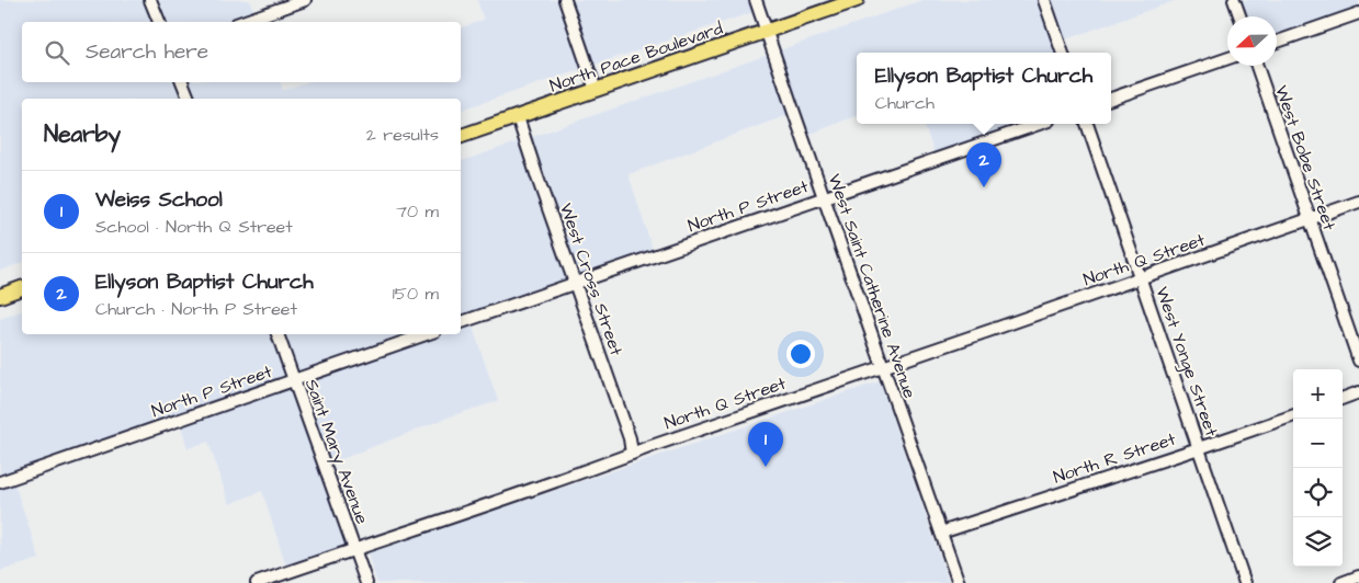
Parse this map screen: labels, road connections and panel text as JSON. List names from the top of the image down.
{
  "streets": {
    "main road": ["North Pace Boulevard"],
    "street": [
      "West Bobe Street",
      "North P Street",
      "North Q Street",
      "West Cross Street",
      "West Saint Catherine Avenue",
      "West Yonge Street",
      "Saint Mary Avenue",
      "North R Street"
    ]
  },
  "crossings": [
    ["North Pace Boulevard", "West Cross Street"],
    ["North Pace Boulevard", "West Saint Catherine Avenue"],
    ["West Bobe Street", "North Q Street"],
    ["North P Street", "West Cross Street"],
    ["North P Street", "West Saint Catherine Avenue"],
    ["North P Street", "Saint Mary Avenue"],
    ["North Q Street", "West Cross Street"],
    ["North Q Street", "West Saint Catherine Avenue"],
    ["North Q Street", "West Yonge Street"],
    ["North Q Street", "Saint Mary Avenue"],
    ["West Saint Catherine Avenue", "North R Street"],
    ["West Yonge Street", "North R Street"]
  ],
  "north": "left",
  "page": {
    "search": "Search here",
    "popup": ["Ellyson Baptist Church", "Church"],
    "heading": ["Nearby", "2 results"],
    "pins": ["2", "1"],
    "list": [
      {
        "mark": "1",
        "name": "Weiss School",
        "note": "School · North Q Street",
        "value": "70 m"
      },
      {
        "mark": "2",
        "name": "Ellyson Baptist Church",
        "note": "Church · North P Street",
        "value": "150 m"
      }
    ],
    "map_buttons": ["+", "−"]
  }
}
